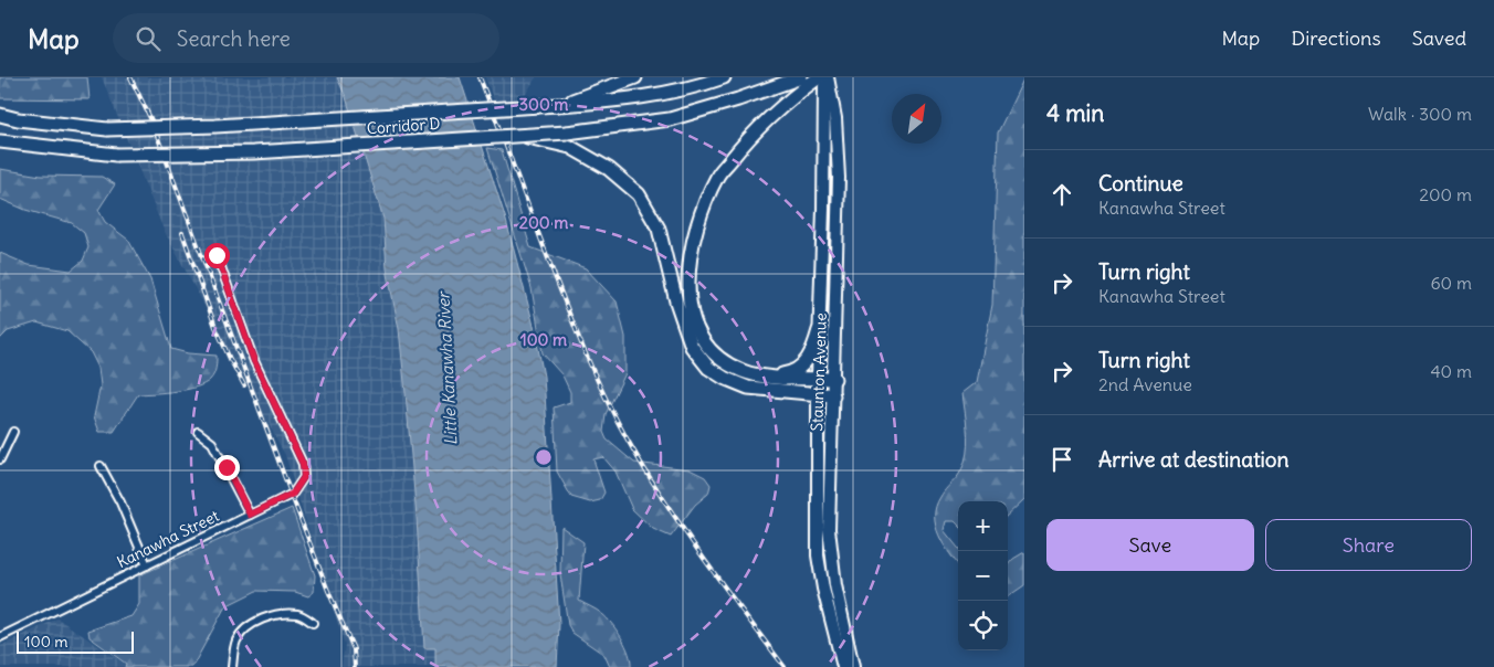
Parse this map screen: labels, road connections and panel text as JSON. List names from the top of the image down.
{
  "streets": {
    "highway": ["Corridor D"],
    "main road": ["Staunton Avenue"],
    "street": ["Kanawha Street"]
  },
  "water": ["Little Kanawha River"],
  "scale_bar": "100 m",
  "north": "top right",
  "page": {
    "header": "Map",
    "search": "Search here",
    "nav": ["Map", "Directions", "Saved"],
    "heading": ["4 min", "Walk · 300 m"],
    "list": [
      ["Continue", "Kanawha Street", "200 m"],
      ["Turn right", "Kanawha Street", "60 m"],
      ["Turn right", "2nd Avenue", "40 m"],
      "Arrive at destination"
    ],
    "map_buttons": ["+", "−"],
    "buttons": ["Save", "Share"],
    "scale": "100 m"
  },
  "rings": ["300 m", "200 m", "100 m"]
}
